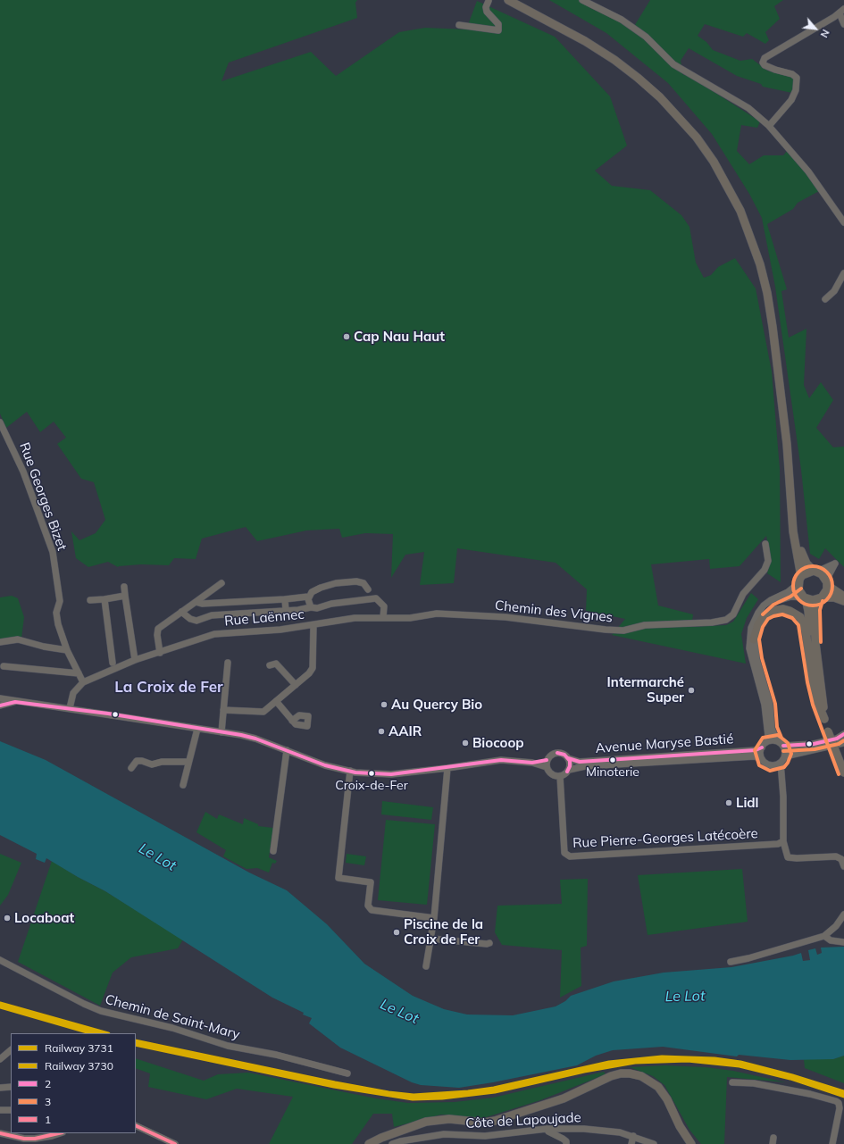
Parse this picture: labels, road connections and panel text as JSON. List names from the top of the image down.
{
  "streets": {
    "street": [
      "Rue Georges Bizet",
      "Chemin des Vignes",
      "Rue Laënnec",
      "Avenue Maryse Bastié",
      "Rue Pierre-Georges Latécoère",
      "Chemin de Saint-Mary",
      "Côte de Lapoujade"
    ]
  },
  "crossings": [
    ["Rue Georges Bizet", "Rue Laënnec"],
    ["Chemin des Vignes", "Rue Laënnec"],
    ["Rue Laënnec", "Avenue Maryse Bastié"],
    ["Avenue Maryse Bastié", "Rue Pierre-Georges Latécoère"]
  ],
  "districts": ["La Croix de Fer"],
  "water": ["Le Lot"],
  "places": [
    "Cap Nau Haut",
    "Intermarché Super",
    "Au Quercy Bio",
    "AAIR",
    "Biocoop",
    "Minoterie",
    "Croix-de-Fer",
    "Lidl",
    "Locaboat",
    "Piscine de la Croix de Fer"
  ],
  "lines": [
    "transit line 3",
    "transit line 2",
    "rail line 3730",
    "rail line 3731",
    "transit line 1"
  ],
  "legend": [
    "Railway 3731",
    "Railway 3730",
    "2",
    "3",
    "1"
  ],
  "north": "bottom right"
}
